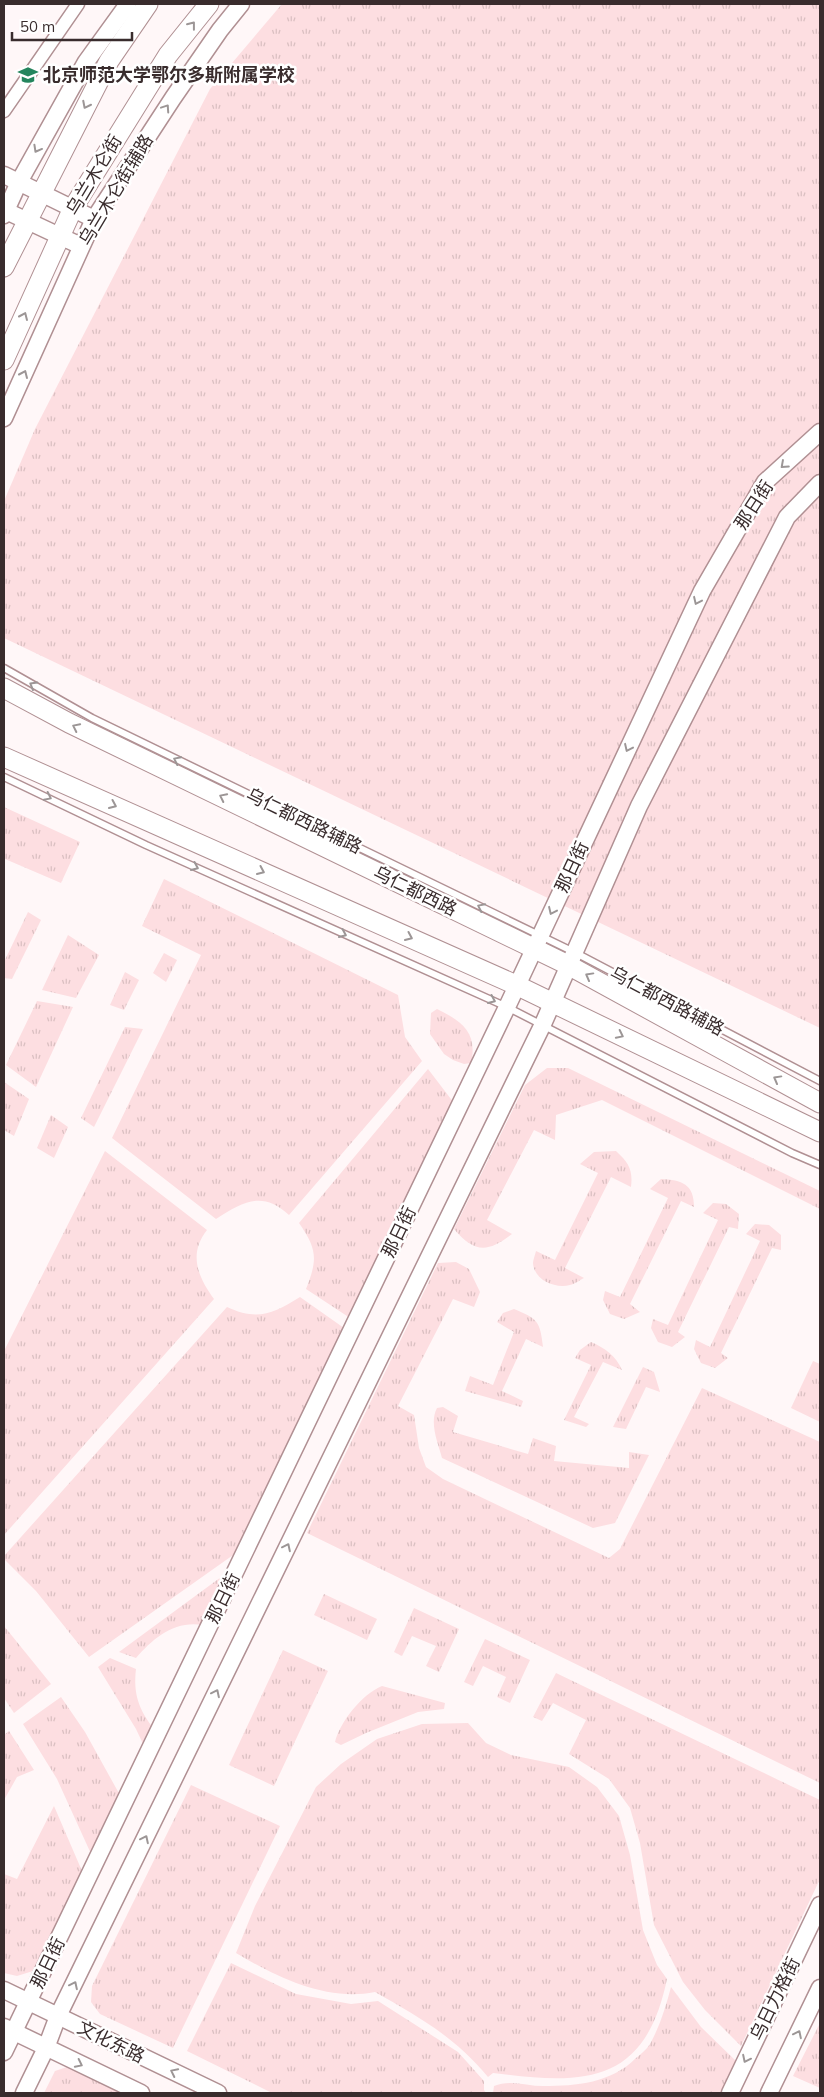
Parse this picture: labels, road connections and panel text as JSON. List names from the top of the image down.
{
  "streets": {
    "main road": ["乌兰木仑街", "乌仁都西路"],
    "street": [
      "乌兰木仑街辅路",
      "那日街",
      "乌日力格街",
      "文化东路"
    ],
    "lane": ["乌仁都西路辅路"]
  },
  "crossings": [
    ["那日街", "乌仁都西路辅路"],
    ["那日街", "乌仁都西路"],
    ["那日街", "文化东路"],
    ["乌仁都西路辅路", "乌仁都西路"]
  ],
  "one_way": ["乌仁都西路辅路"],
  "places": {
    "school or university": ["北京师范大学鄂尔多斯附属学校"]
  },
  "scale_bar": "50 m"
}
